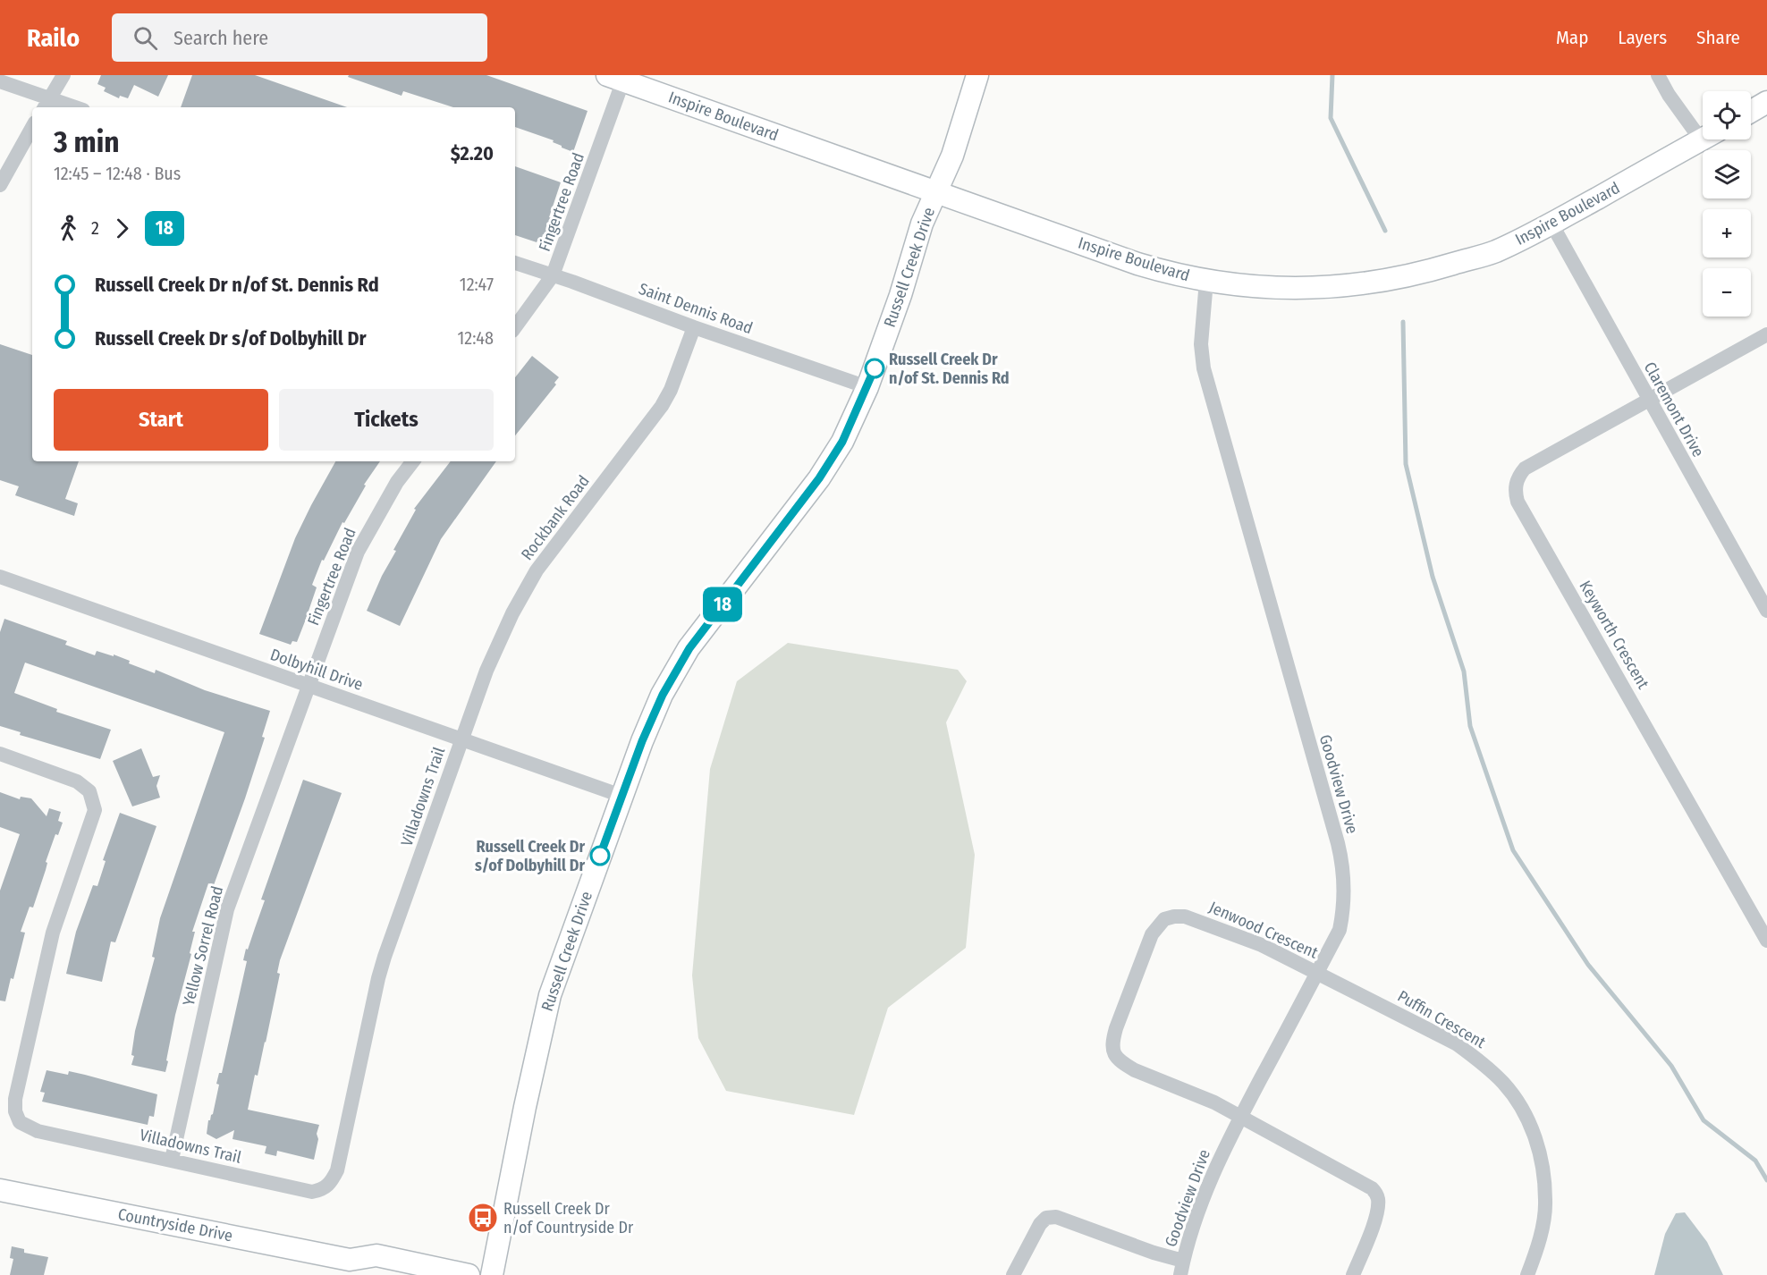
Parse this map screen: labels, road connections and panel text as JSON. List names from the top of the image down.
{
  "streets": {
    "street": [
      "Inspire Boulevard",
      "Fingertree Road",
      "Russell Creek Drive",
      "Saint Dennis Road",
      "Claremont Drive",
      "Rockbank Road",
      "Keyworth Crescent",
      "Dolbyhill Drive",
      "Goodview Drive",
      "Villadowns Trail",
      "Jenwood Crescent",
      "Yellow Sorrel Road",
      "Puffin Crescent",
      "Countryside Drive"
    ]
  },
  "crossings": [
    ["Inspire Boulevard", "Fingertree Road"],
    ["Inspire Boulevard", "Russell Creek Drive"],
    ["Inspire Boulevard", "Claremont Drive"],
    ["Inspire Boulevard", "Goodview Drive"],
    ["Fingertree Road", "Saint Dennis Road"],
    ["Fingertree Road", "Dolbyhill Drive"],
    ["Fingertree Road", "Yellow Sorrel Road"],
    ["Russell Creek Drive", "Saint Dennis Road"],
    ["Russell Creek Drive", "Dolbyhill Drive"],
    ["Saint Dennis Road", "Rockbank Road"],
    ["Claremont Drive", "Keyworth Crescent"],
    ["Rockbank Road", "Dolbyhill Drive"],
    ["Rockbank Road", "Villadowns Trail"],
    ["Dolbyhill Drive", "Villadowns Trail"],
    ["Dolbyhill Drive", "Yellow Sorrel Road"],
    ["Goodview Drive", "Jenwood Crescent"],
    ["Goodview Drive", "Puffin Crescent"],
    ["Villadowns Trail", "Yellow Sorrel Road"],
    ["Jenwood Crescent", "Puffin Crescent"]
  ],
  "places": {
    "other": ["Russell Creek Dr n/of St. Dennis Rd", "Russell Creek Dr s/of Dolbyhill Dr"],
    "bus stop": ["Russell Creek Dr n/of Countryside Dr"]
  },
  "lines": ["bus line 18"],
  "page": {
    "header": "Railo",
    "search": "Search here",
    "nav": ["Map", "Layers", "Share"],
    "on_map": "18",
    "map_buttons": ["+", "−"],
    "heading": ["3 min", "12:45 – 12:48 · Bus", "$2.20"],
    "legs": ["2", "18"],
    "list": [
      {
        "name": "Russell Creek Dr n/of St. Dennis Rd",
        "value": "12:47"
      },
      {
        "name": "Russell Creek Dr s/of Dolbyhill Dr",
        "value": "12:48"
      }
    ],
    "buttons": ["Start", "Tickets"]
  }
}
